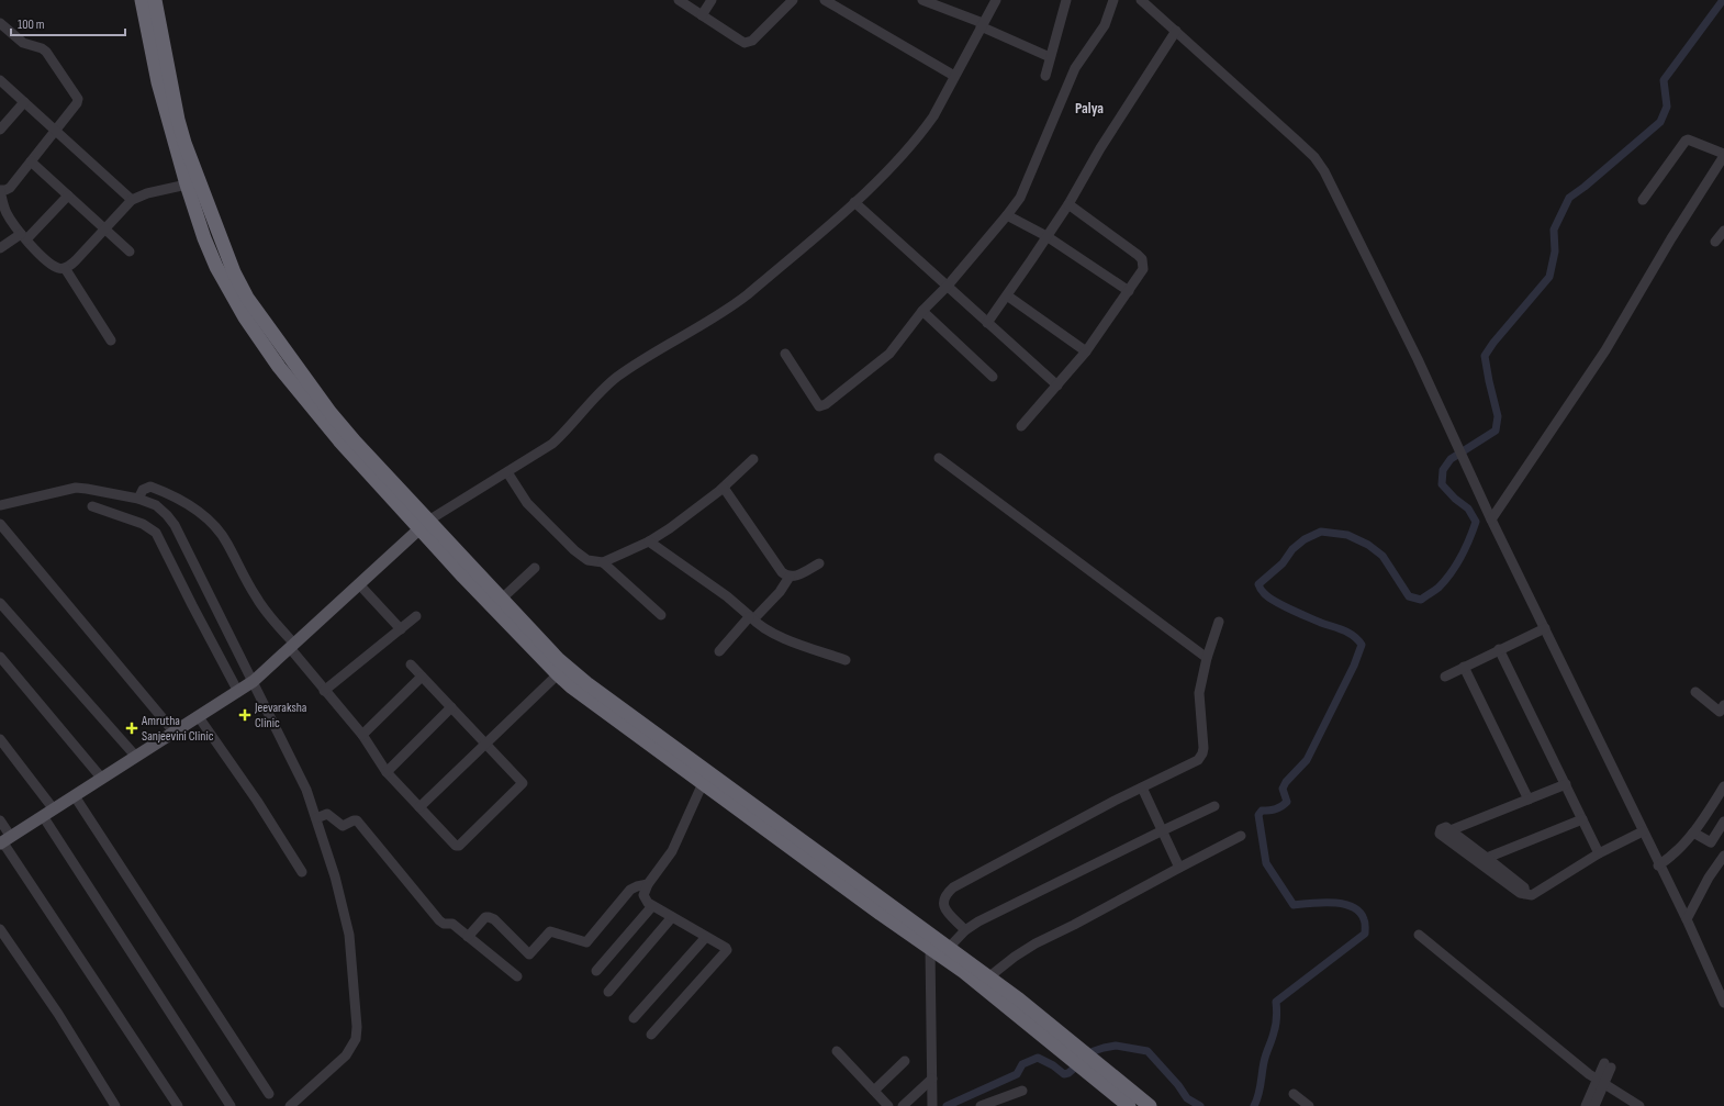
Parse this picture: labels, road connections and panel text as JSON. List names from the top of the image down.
{
  "districts": ["Palya"],
  "places": {
    "health": ["Jeevaraksha Clinic", "Amrutha Sanjeevini Clinic"]
  },
  "scale_bar": "100 m"
}
